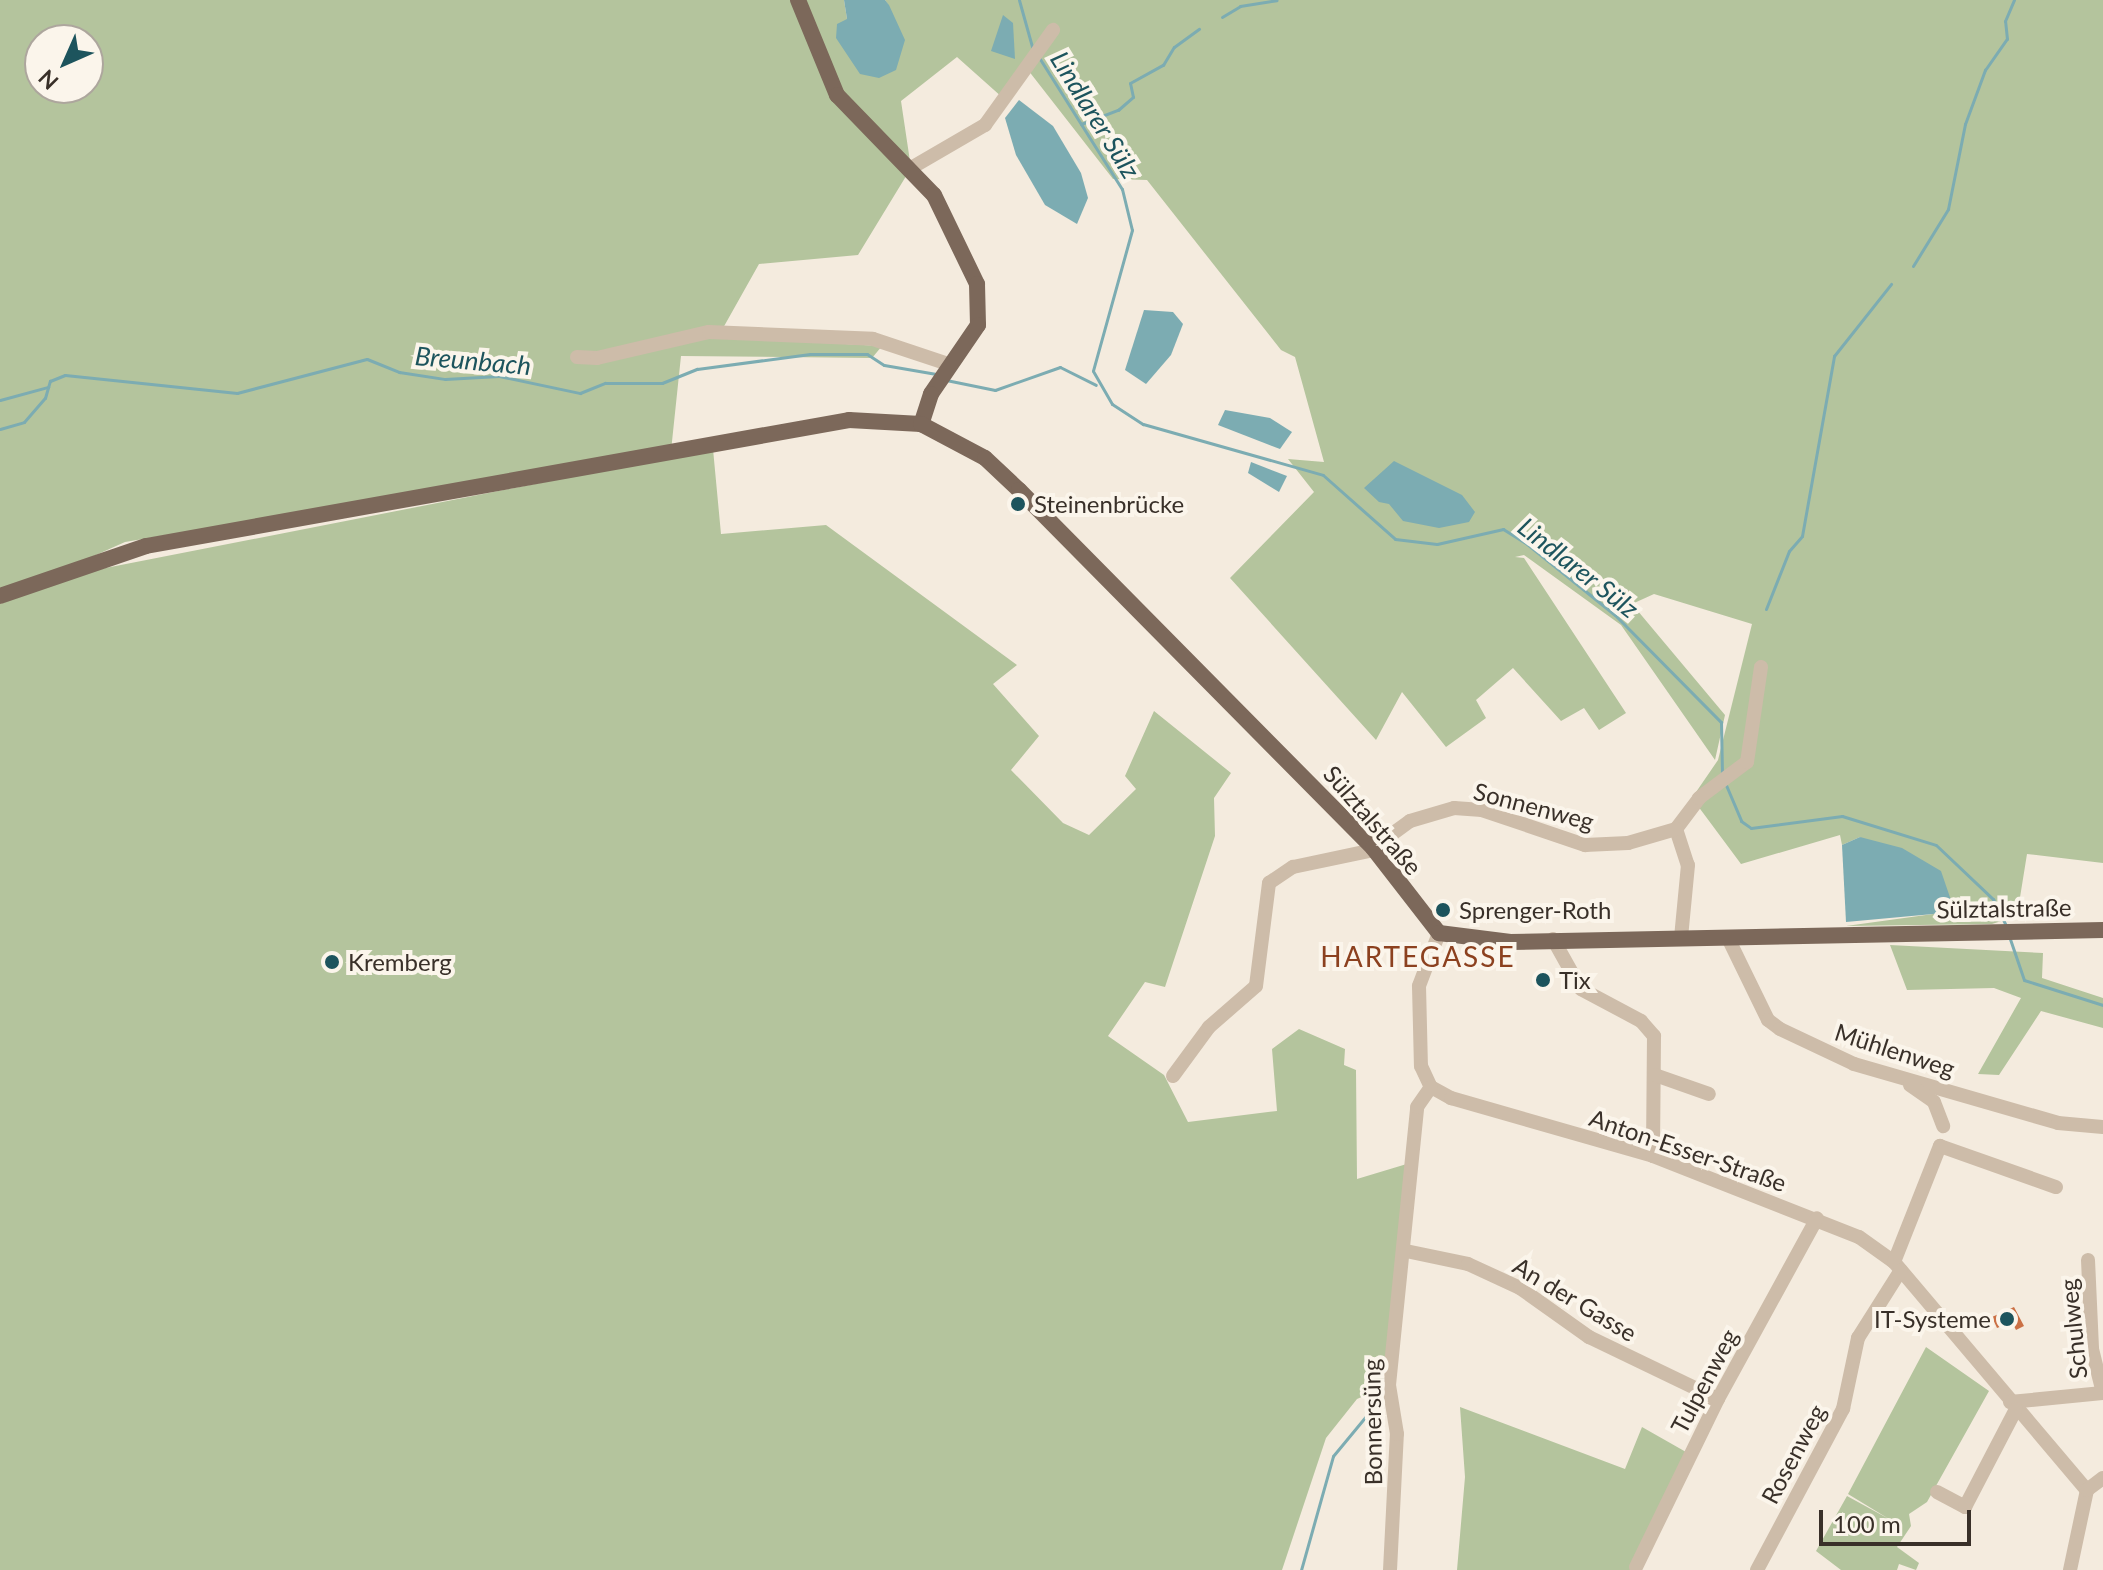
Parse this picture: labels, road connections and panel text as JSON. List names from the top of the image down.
{
  "streets": {
    "main road": ["Sülztalstraße"],
    "street": [
      "Sonnenweg",
      "Mühlenweg",
      "Anton-Esser-Straße",
      "An der Gasse",
      "Schulweg",
      "Tulpenweg",
      "Bonnersüng",
      "Rosenweg"
    ]
  },
  "crossings": [
    ["Sonnenweg", "Sülztalstraße"],
    ["Sülztalstraße", "Mühlenweg"],
    ["Anton-Esser-Straße", "Schulweg"],
    ["Anton-Esser-Straße", "Tulpenweg"],
    ["Anton-Esser-Straße", "Bonnersüng"],
    ["Anton-Esser-Straße", "Rosenweg"],
    ["An der Gasse", "Tulpenweg"],
    ["An der Gasse", "Bonnersüng"]
  ],
  "districts": ["HARTEGASSE"],
  "water": ["Lindlarer Sülz", "Breunbach"],
  "places": [
    "Steinenbrücke",
    "Sprenger-Roth",
    "Kremberg",
    "Tix",
    "IT-Systeme"
  ],
  "scale_bar": "100 m",
  "north": "bottom left"
}
